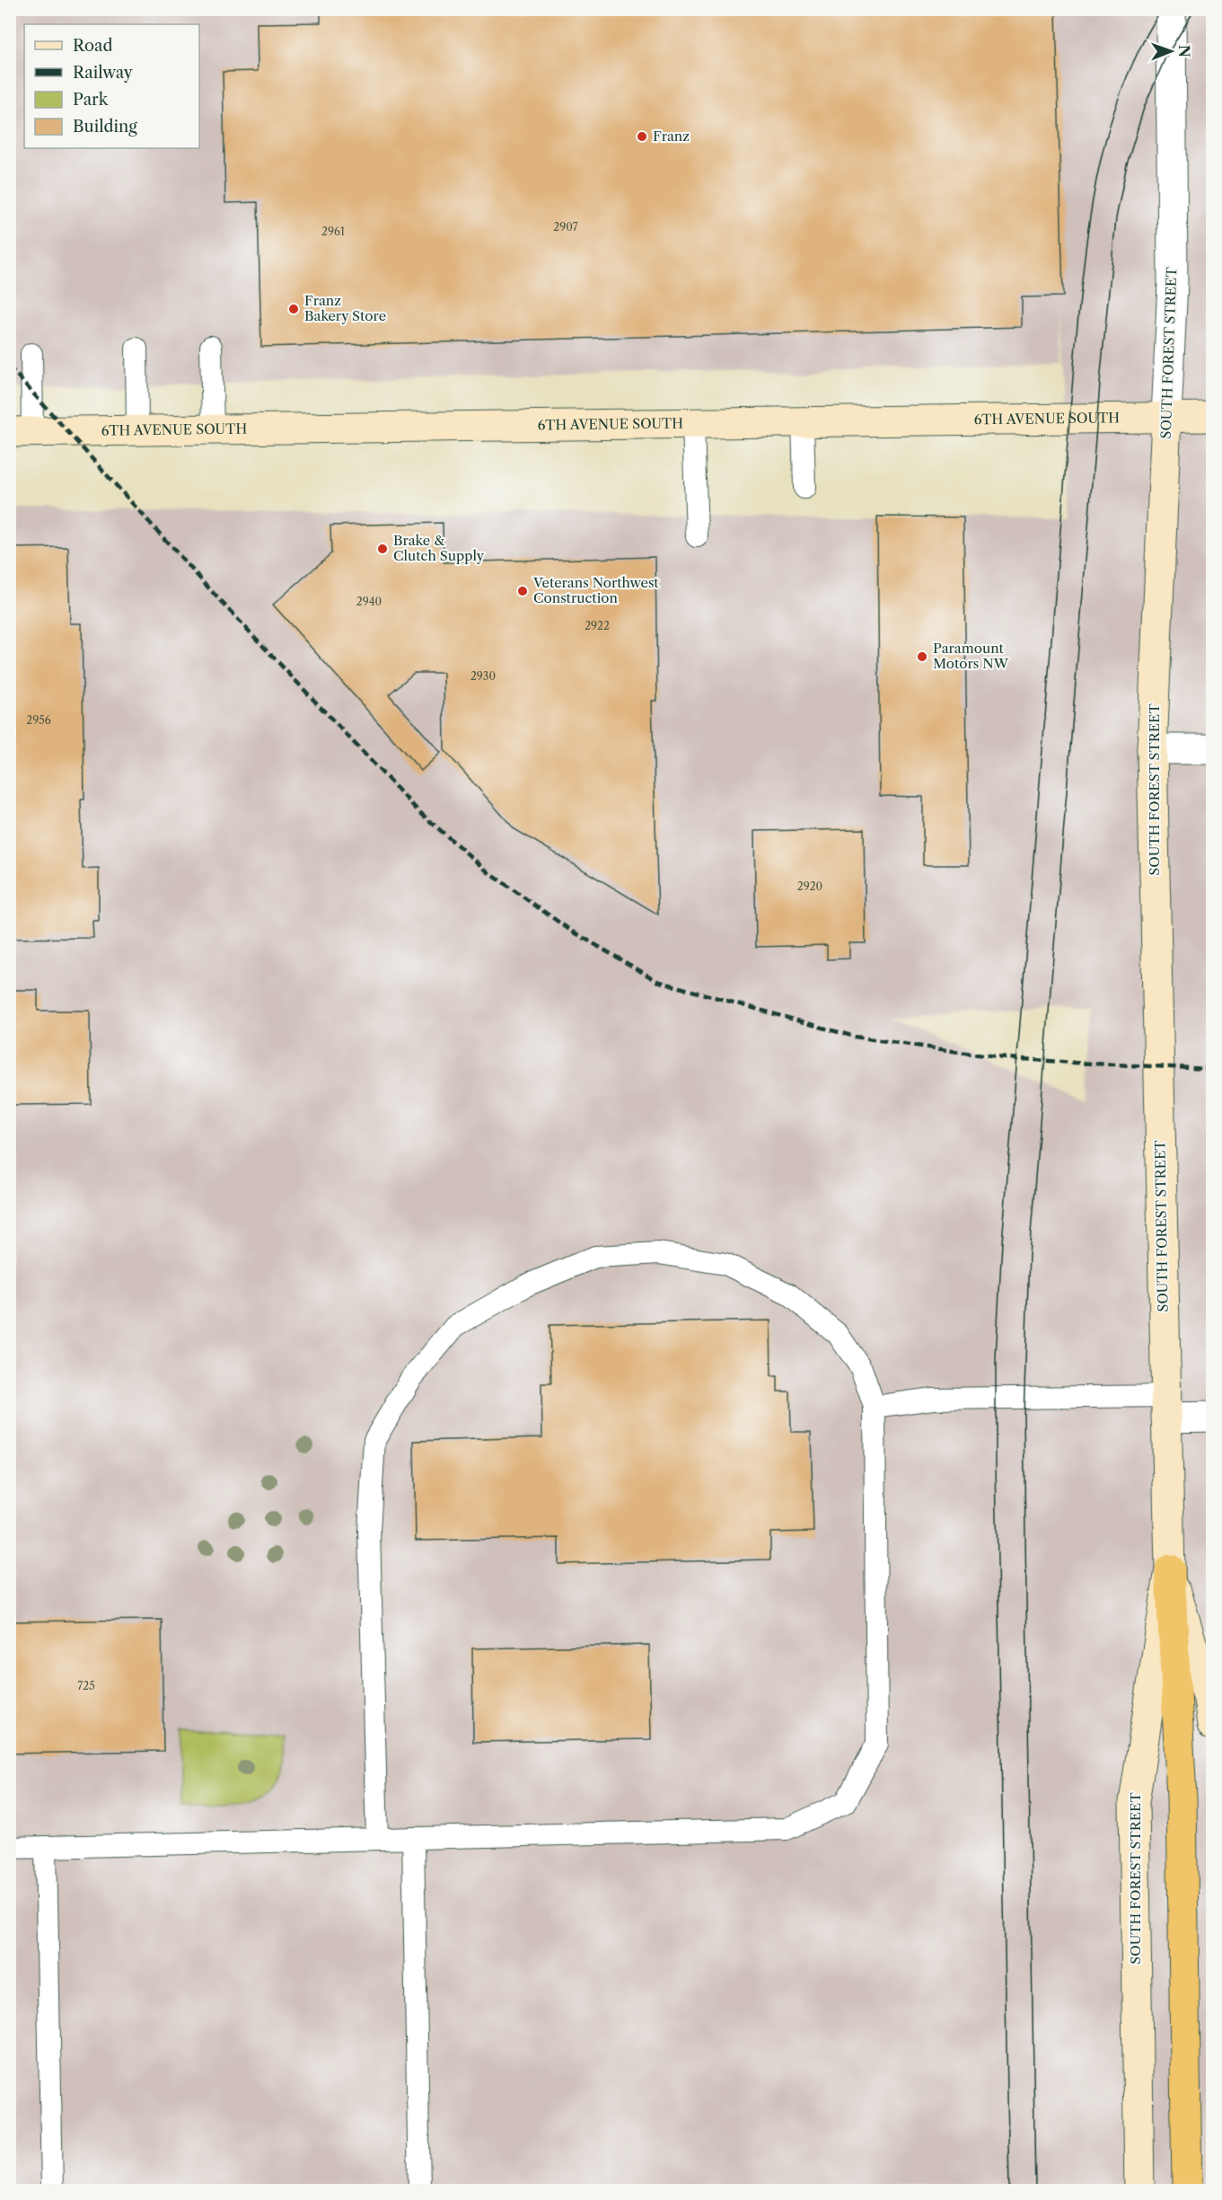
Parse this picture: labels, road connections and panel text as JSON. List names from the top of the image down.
{
  "streets": {
    "main road": ["SOUTH FOREST STREET", "6TH AVENUE SOUTH"]
  },
  "crossings": [
    ["SOUTH FOREST STREET", "6TH AVENUE SOUTH"]
  ],
  "places": [
    "Franz",
    "Franz Bakery Store",
    "Brake & Clutch Supply",
    "Veterans Northwest Construction",
    "Paramount Motors NW"
  ],
  "house_numbers": [
    "2907",
    "2961",
    "2940",
    "2922",
    "2930",
    "2956",
    "2920",
    "725"
  ],
  "legend": [
    "Road",
    "Railway",
    "Park",
    "Building"
  ],
  "north": "right"
}
